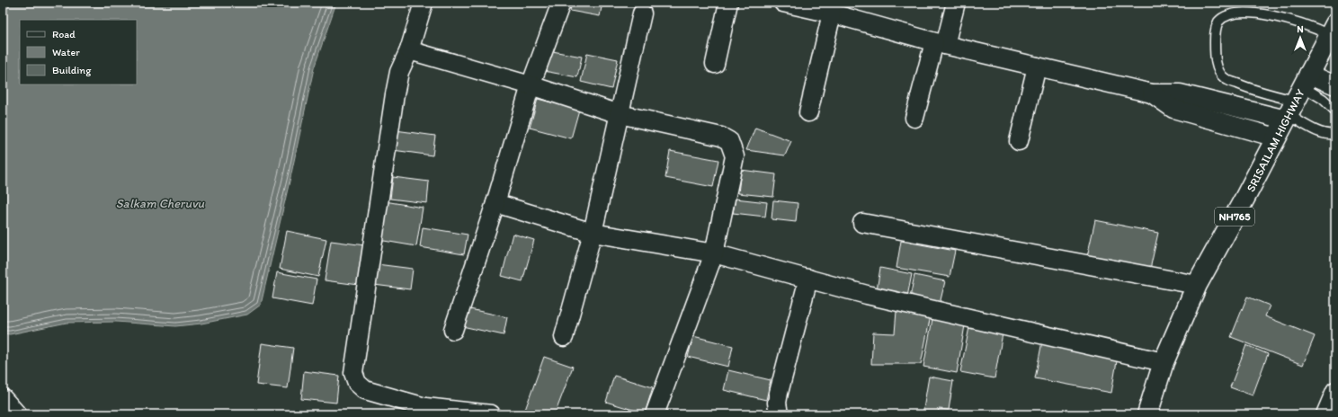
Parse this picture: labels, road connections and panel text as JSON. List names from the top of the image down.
{
  "streets": {
    "highway": ["SRISAILAM HIGHWAY", "NH765"]
  },
  "water": ["Salkam Cheruvu"],
  "legend": ["Road", "Water", "Building"],
  "north": "top"
}
